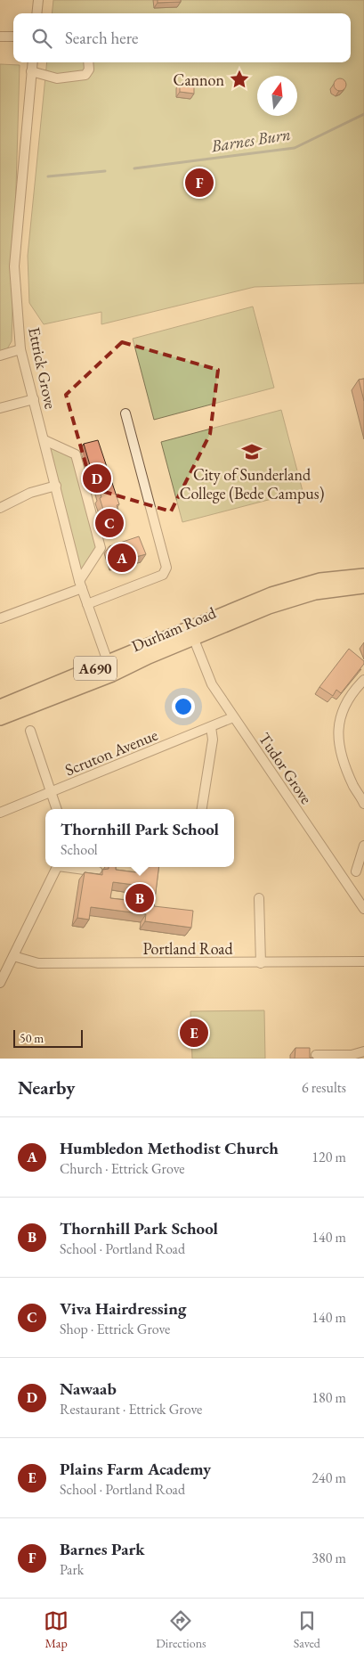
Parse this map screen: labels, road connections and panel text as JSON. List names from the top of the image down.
{
  "streets": {
    "highway": ["Durham Road", "A690"],
    "street": [
      "Ettrick Grove",
      "Scruton Avenue",
      "Tudor Grove",
      "Portland Road"
    ]
  },
  "crossings": [
    ["Ettrick Grove", "Durham Road"],
    ["Durham Road", "Tudor Grove"],
    ["Scruton Avenue", "Tudor Grove"]
  ],
  "water": ["Barnes Burn"],
  "places": {
    "place": ["Cannon"],
    "school or university": ["City of Sunderland College (Bede Campus)"]
  },
  "scale_bar": "50 m",
  "north": "top",
  "page": {
    "search": "Search here",
    "pins": [
      "F",
      "D",
      "C",
      "A",
      "B",
      "E"
    ],
    "popup": ["Thornhill Park School", "School"],
    "scale": "50 m",
    "heading": ["Nearby", "6 results"],
    "list": [
      {
        "mark": "A",
        "name": "Humbledon Methodist Church",
        "note": "Church · Ettrick Grove",
        "value": "120 m"
      },
      {
        "mark": "B",
        "name": "Thornhill Park School",
        "note": "School · Portland Road",
        "value": "140 m"
      },
      {
        "mark": "C",
        "name": "Viva Hairdressing",
        "note": "Shop · Ettrick Grove",
        "value": "140 m"
      },
      {
        "mark": "D",
        "name": "Nawaab",
        "note": "Restaurant · Ettrick Grove",
        "value": "180 m"
      },
      {
        "mark": "E",
        "name": "Plains Farm Academy",
        "note": "School · Portland Road",
        "value": "240 m"
      },
      {
        "mark": "F",
        "name": "Barnes Park",
        "note": "Park",
        "value": "380 m"
      }
    ],
    "nav": ["Map", "Directions", "Saved"]
  }
}
